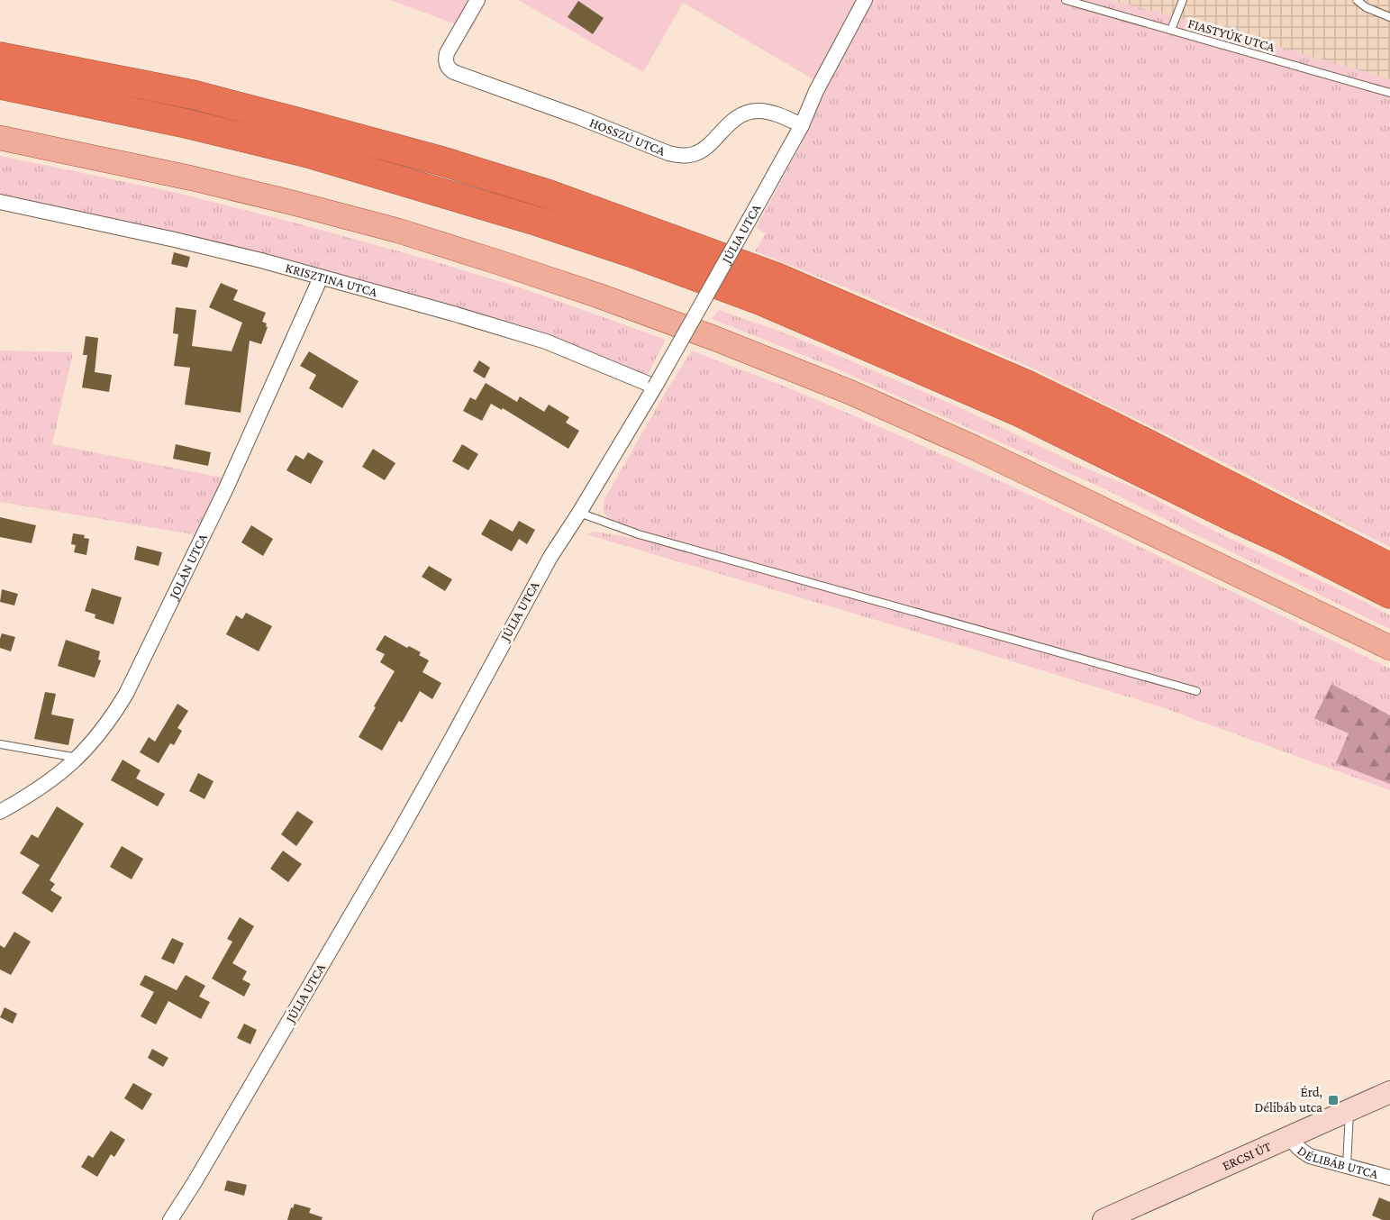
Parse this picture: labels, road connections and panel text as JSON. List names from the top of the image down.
{
  "streets": {
    "main road": ["ERCSI ÚT"],
    "street": [
      "HOSSZÚ UTCA",
      "JÚLIA UTCA",
      "KRISZTINA UTCA",
      "JOLÁN UTCA",
      "DÉLIBÁB UTCA"
    ],
    "lane": ["FIASTYÚK UTCA"]
  },
  "crossings": [
    ["HOSSZÚ UTCA", "JÚLIA UTCA"],
    ["JÚLIA UTCA", "KRISZTINA UTCA"],
    ["KRISZTINA UTCA", "JOLÁN UTCA"],
    ["ERCSI ÚT", "DÉLIBÁB UTCA"]
  ],
  "places": {
    "transit": ["Érd, Délibáb utca"]
  }
}
